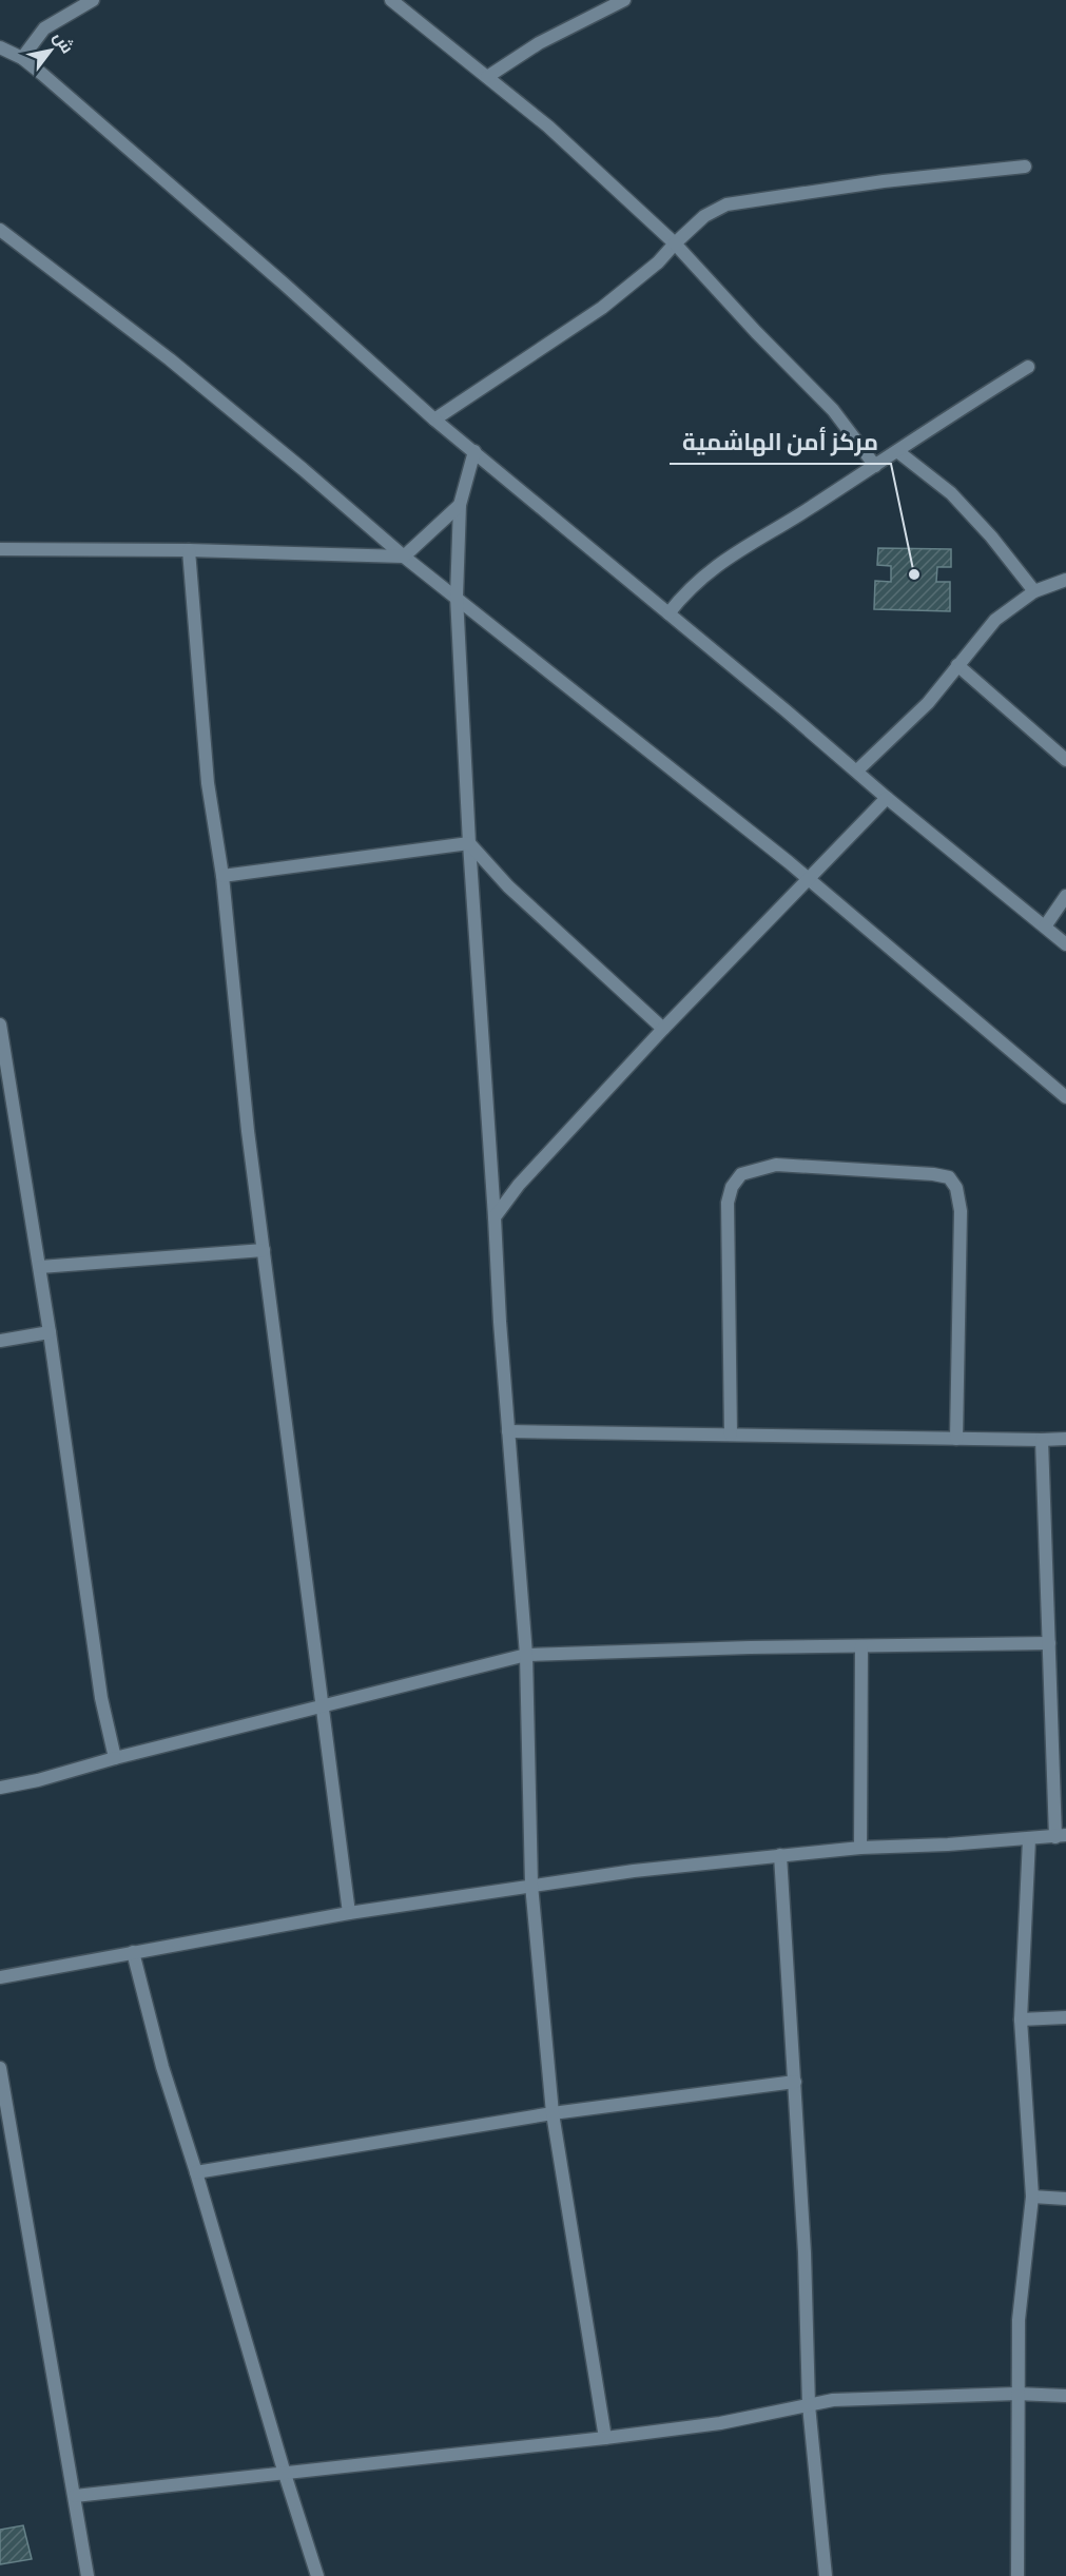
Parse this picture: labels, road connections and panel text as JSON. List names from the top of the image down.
{
  "places": ["مركز أمن الهاشمية"],
  "north": "top right"
}
